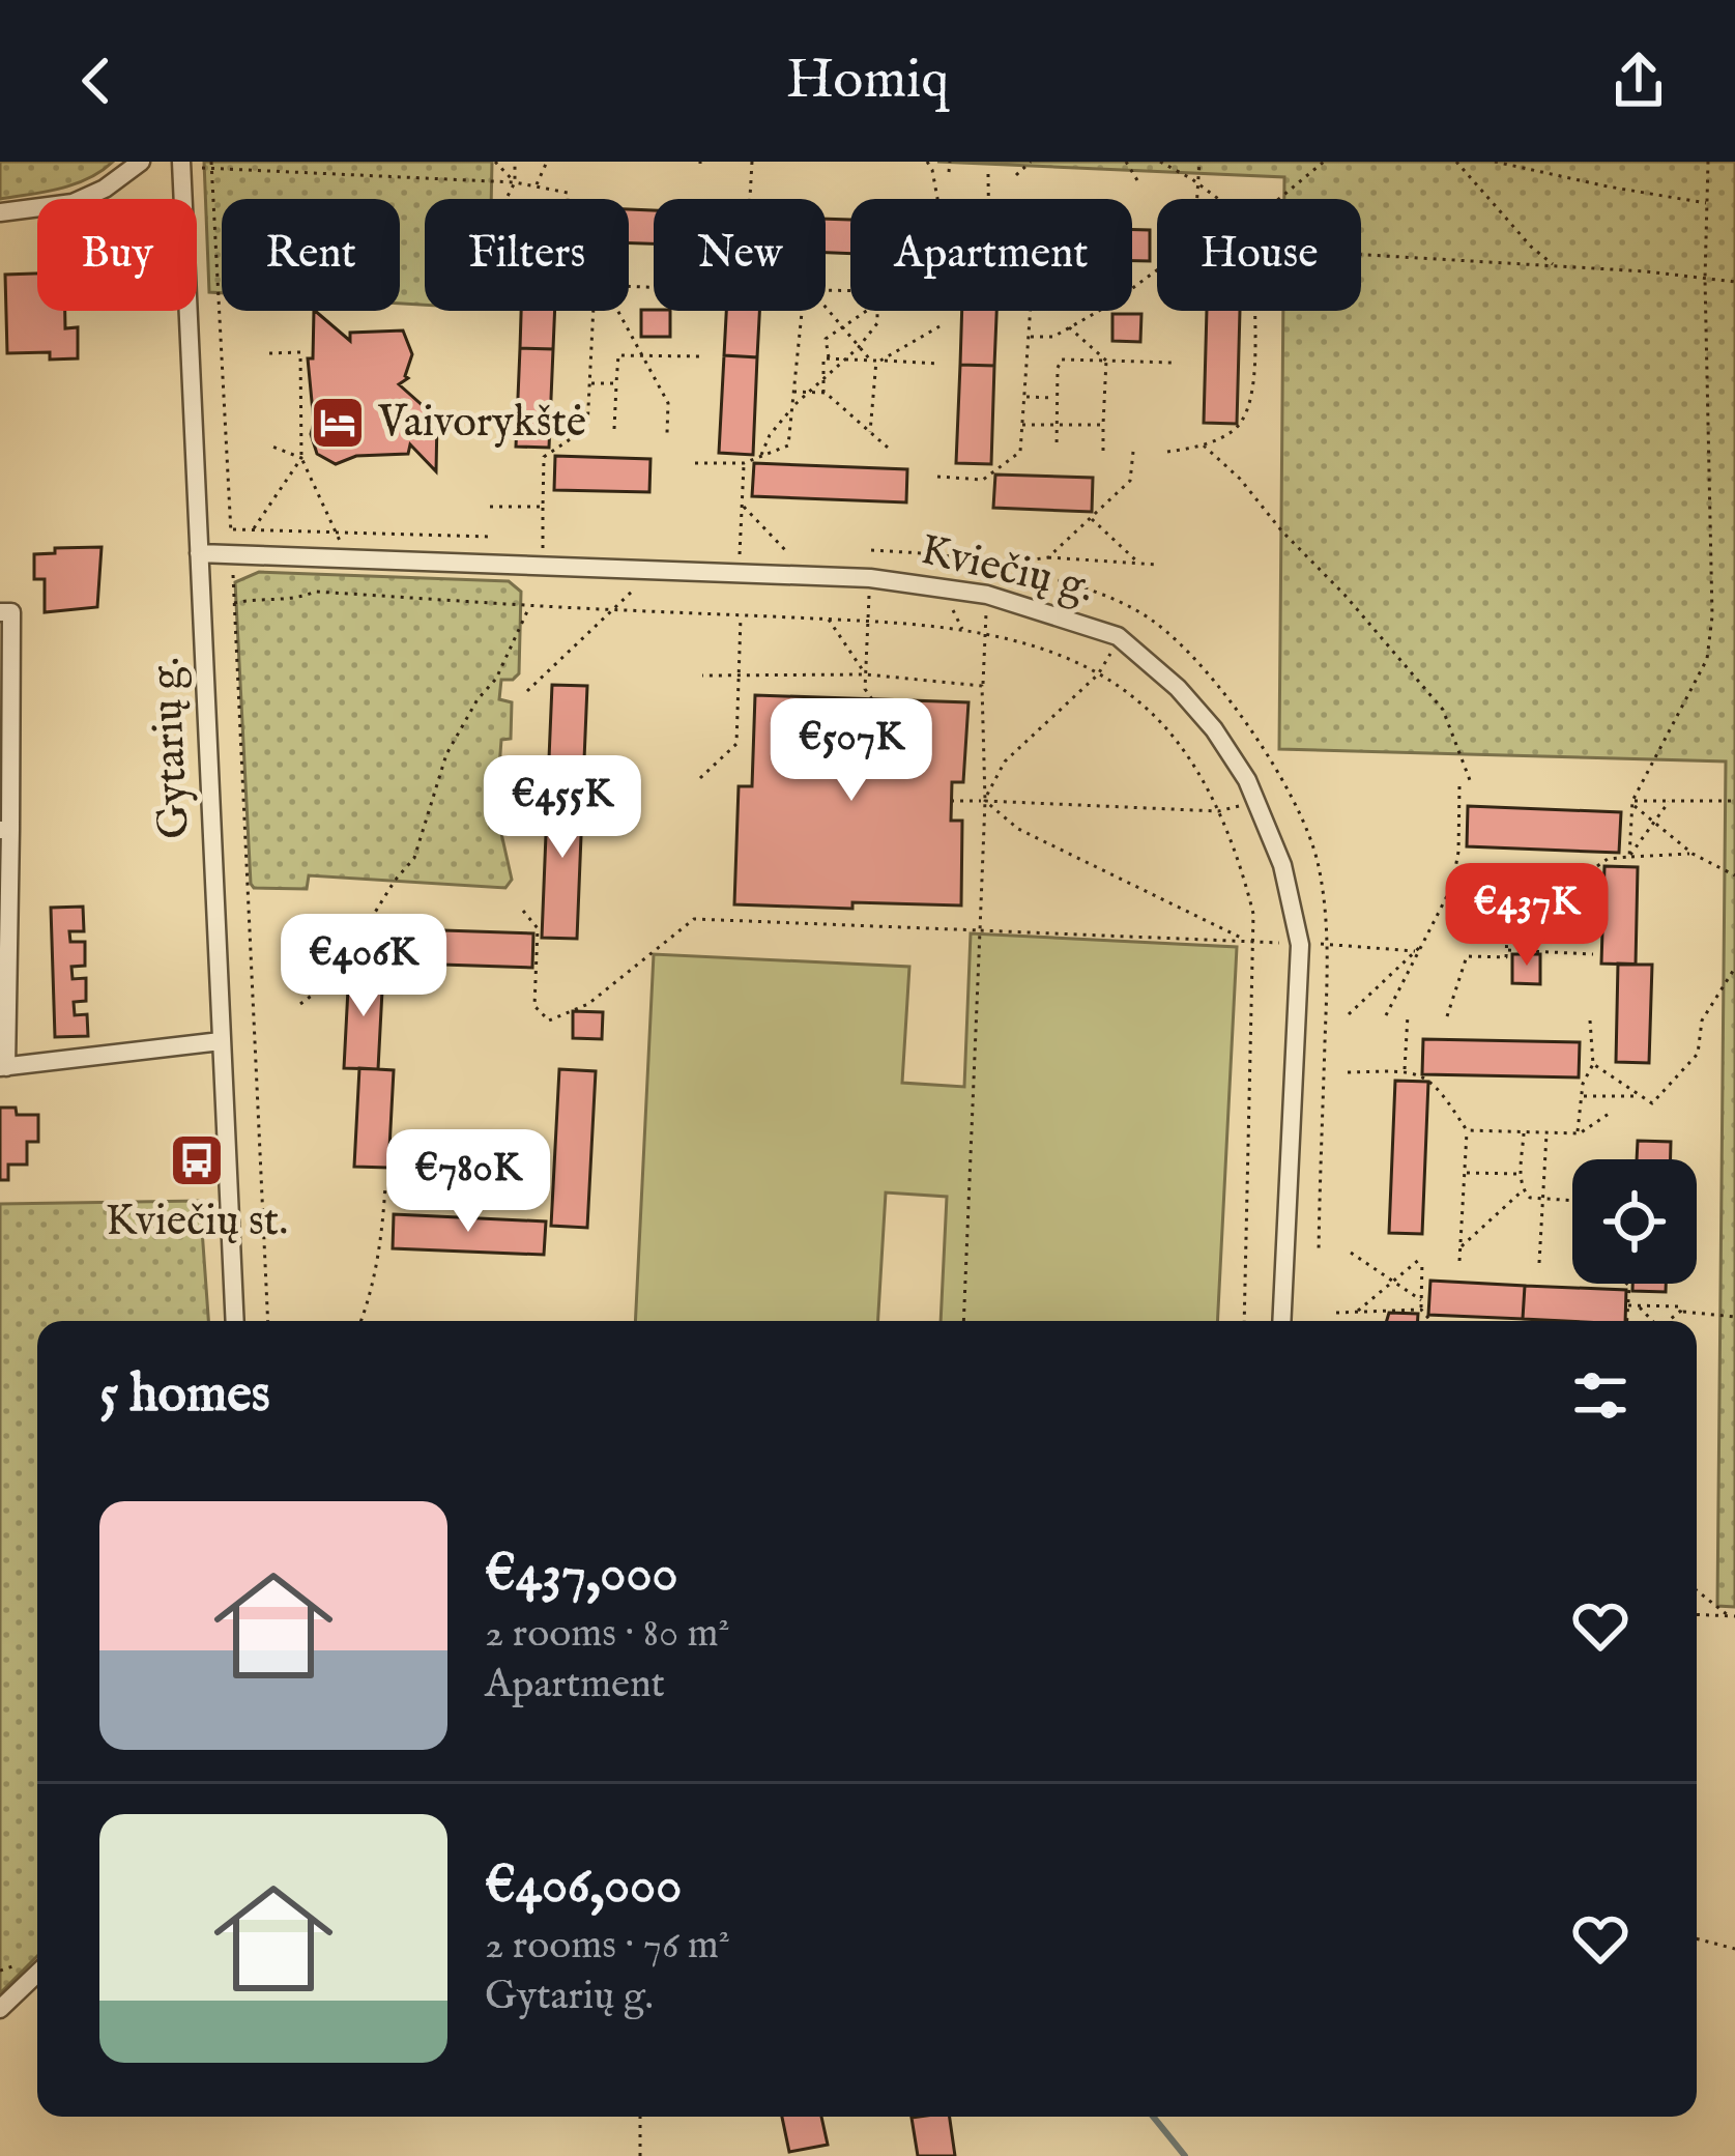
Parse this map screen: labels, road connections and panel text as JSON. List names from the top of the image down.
{
  "streets": {
    "street": ["Kviečių g.", "Gytarių g."]
  },
  "crossings": [
    ["Kviečių g.", "Gytarių g."]
  ],
  "places": {
    "hotel": ["Vaivorykštė"],
    "bus stop": ["Kviečių st."]
  },
  "page": {
    "header": "Homiq",
    "chip": [
      "Buy",
      "Rent",
      "Filters",
      "New",
      "Apartment",
      "House"
    ],
    "price": [
      "€507K",
      "€455K",
      "€437K",
      "€406K",
      "€780K"
    ],
    "heading": "5 homes",
    "list": [
      {
        "name": "€437,000",
        "note": "2 rooms · 80 m² · Apartment"
      },
      {
        "name": "€406,000",
        "note": "2 rooms · 76 m² · Gytarių g."
      }
    ]
  }
}
